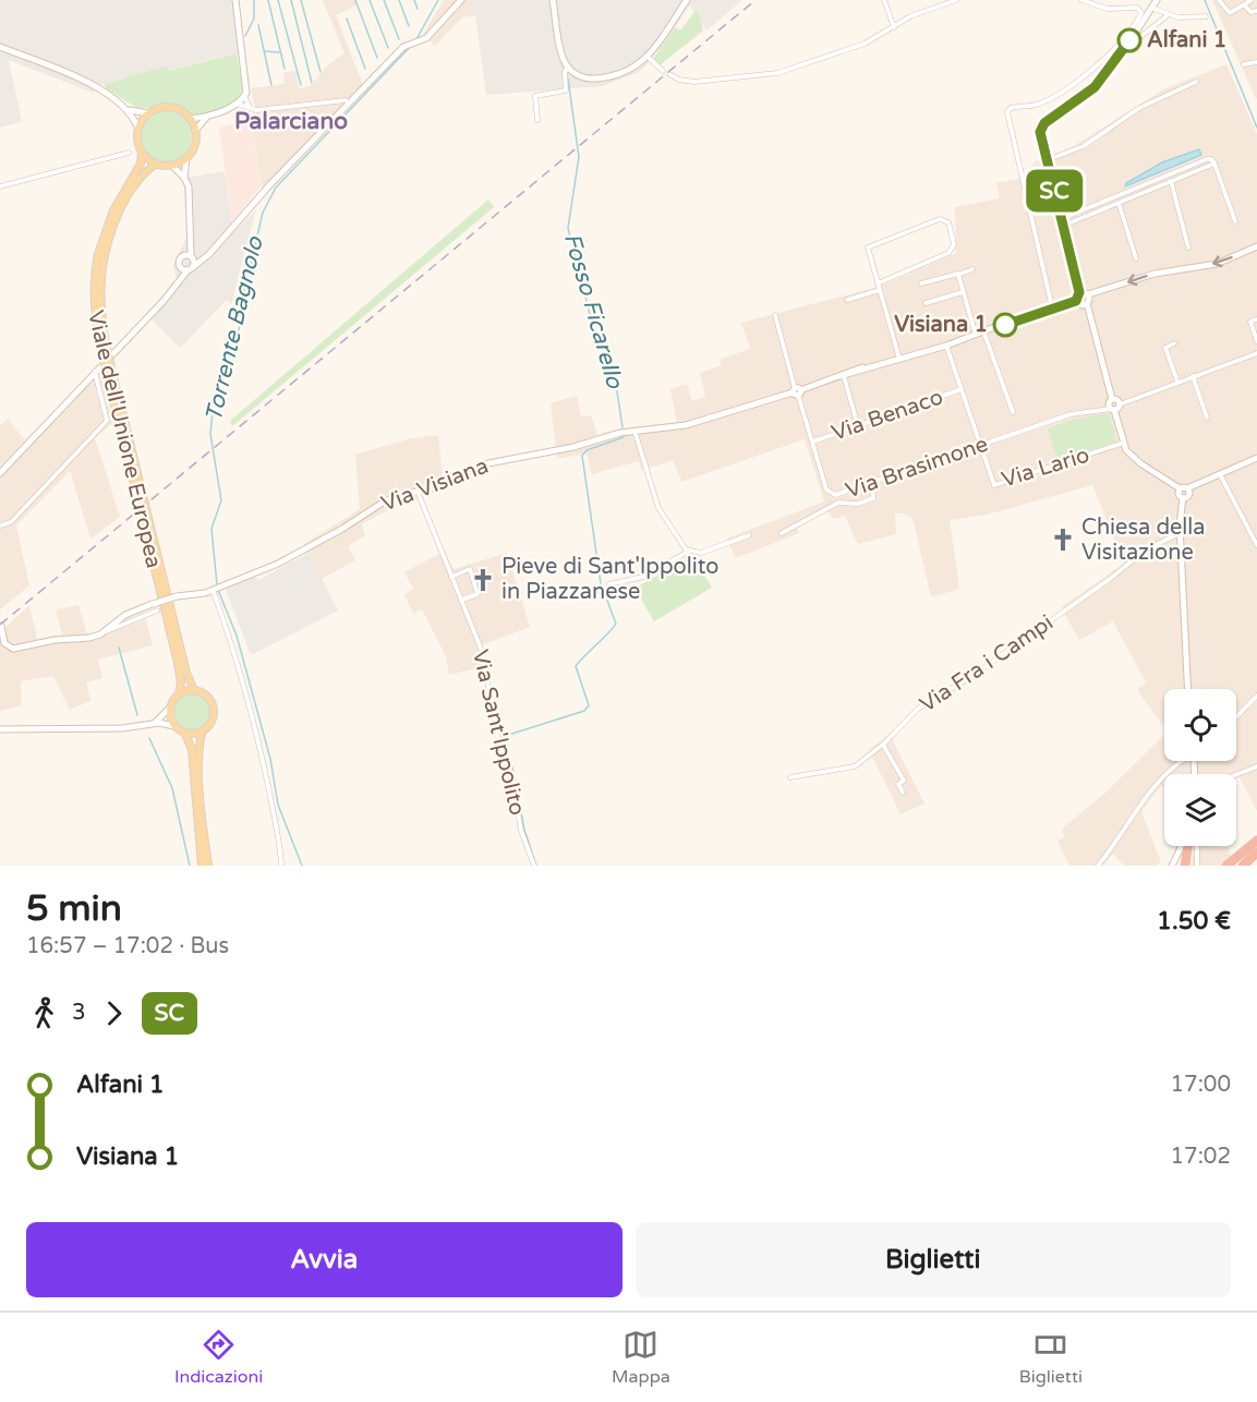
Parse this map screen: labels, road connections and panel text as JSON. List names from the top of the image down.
{
  "streets": {
    "main road": ["Viale dell'Unione Europea"],
    "street": [
      "Via Benaco",
      "Via Brasimone",
      "Via Lario",
      "Via Visiana",
      "Via Fra i Campi",
      "Via Sant'Ippolito"
    ]
  },
  "crossings": [
    ["Via Benaco", "Via Brasimone"],
    ["Via Benaco", "Via Lario"],
    ["Via Brasimone", "Via Lario"],
    ["Via Brasimone", "Via Visiana"],
    ["Via Lario", "Via Visiana"]
  ],
  "districts": ["Palarciano"],
  "water": ["Fosso Ficarello", "Torrente Bagnolo"],
  "places": {
    "other": ["Alfani 1", "Visiana 1"],
    "church": ["Chiesa della Visitazione", "Pieve di Sant'Ippolito in Piazzanese"]
  },
  "lines": ["bus line SC"],
  "page": {
    "on_map": "SC",
    "heading": ["5 min", "16:57 – 17:02 · Bus", "1.50 €"],
    "legs": ["3", "SC"],
    "list": [
      {
        "name": "Alfani 1",
        "value": "17:00"
      },
      {
        "name": "Visiana 1",
        "value": "17:02"
      }
    ],
    "buttons": ["Avvia", "Biglietti"],
    "tabs": ["Indicazioni", "Mappa", "Biglietti"]
  }
}
